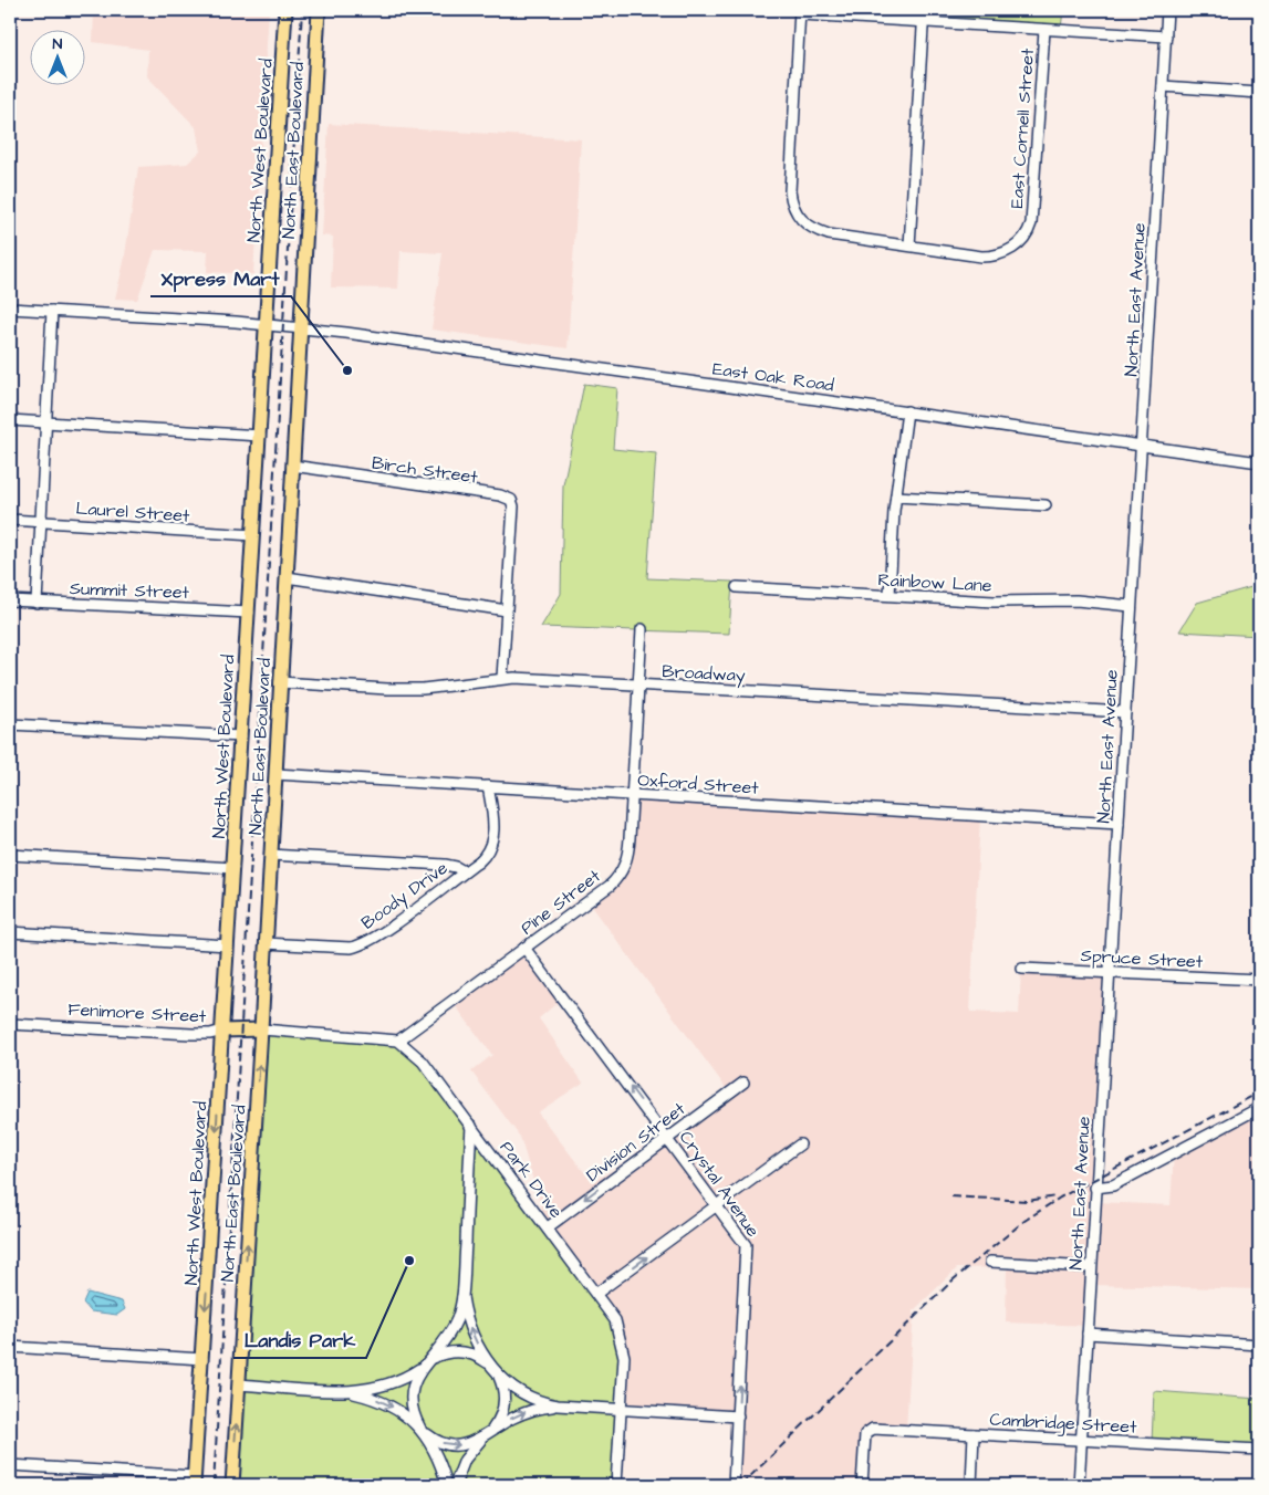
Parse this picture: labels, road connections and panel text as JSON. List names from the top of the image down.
{
  "streets": {
    "main road": ["North West Boulevard", "North East Boulevard", "Fenimore Street"],
    "street": [
      "East Cornell Street",
      "North East Avenue",
      "East Oak Road",
      "Birch Street",
      "Laurel Street",
      "Rainbow Lane",
      "Summit Street",
      "Broadway",
      "Oxford Street",
      "Boody Drive",
      "Pine Street",
      "Spruce Street",
      "Division Street",
      "Park Drive",
      "Crystal Avenue",
      "Cambridge Street"
    ]
  },
  "crossings": [
    ["North West Boulevard", "East Oak Road"],
    ["North West Boulevard", "Laurel Street"],
    ["North West Boulevard", "Summit Street"],
    ["North West Boulevard", "Fenimore Street"],
    ["North East Boulevard", "East Oak Road"],
    ["North East Boulevard", "Birch Street"],
    ["North East Boulevard", "Broadway"],
    ["North East Boulevard", "Oxford Street"],
    ["North East Boulevard", "Boody Drive"],
    ["North East Boulevard", "Fenimore Street"],
    ["North East Avenue", "East Oak Road"],
    ["North East Avenue", "Rainbow Lane"],
    ["North East Avenue", "Broadway"],
    ["North East Avenue", "Oxford Street"],
    ["North East Avenue", "Spruce Street"],
    ["North East Avenue", "Cambridge Street"],
    ["Birch Street", "Broadway"],
    ["Broadway", "Pine Street"],
    ["Oxford Street", "Boody Drive"],
    ["Oxford Street", "Pine Street"],
    ["Pine Street", "Park Drive"],
    ["Pine Street", "Crystal Avenue"],
    ["Division Street", "Park Drive"],
    ["Division Street", "Crystal Avenue"]
  ],
  "one_way": ["Crystal Avenue"],
  "places": ["Xpress Mart", "Landis Park"],
  "north": "top"
}
